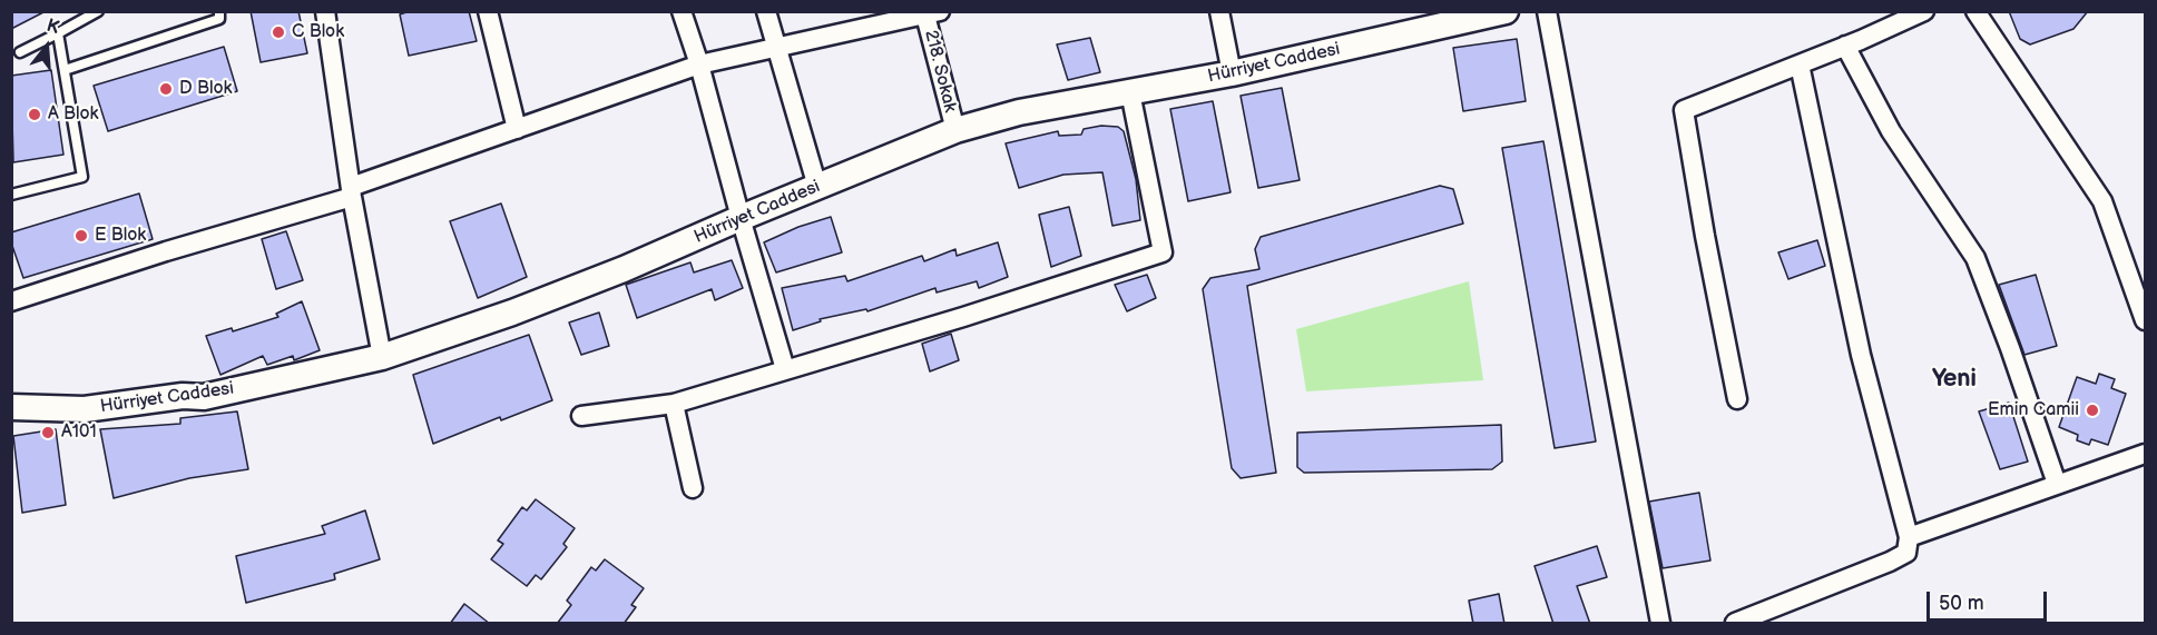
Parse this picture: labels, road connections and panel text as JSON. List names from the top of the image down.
{
  "streets": {
    "street": ["Hürriyet Caddesi", "218. Sokak"]
  },
  "crossings": [
    ["Hürriyet Caddesi", "218. Sokak"]
  ],
  "districts": ["Yeni"],
  "places": [
    "C Blok",
    "D Blok",
    "A Blok",
    "E Blok",
    "Emin Camii",
    "A101"
  ],
  "scale_bar": "50 m",
  "north": "top"
}
